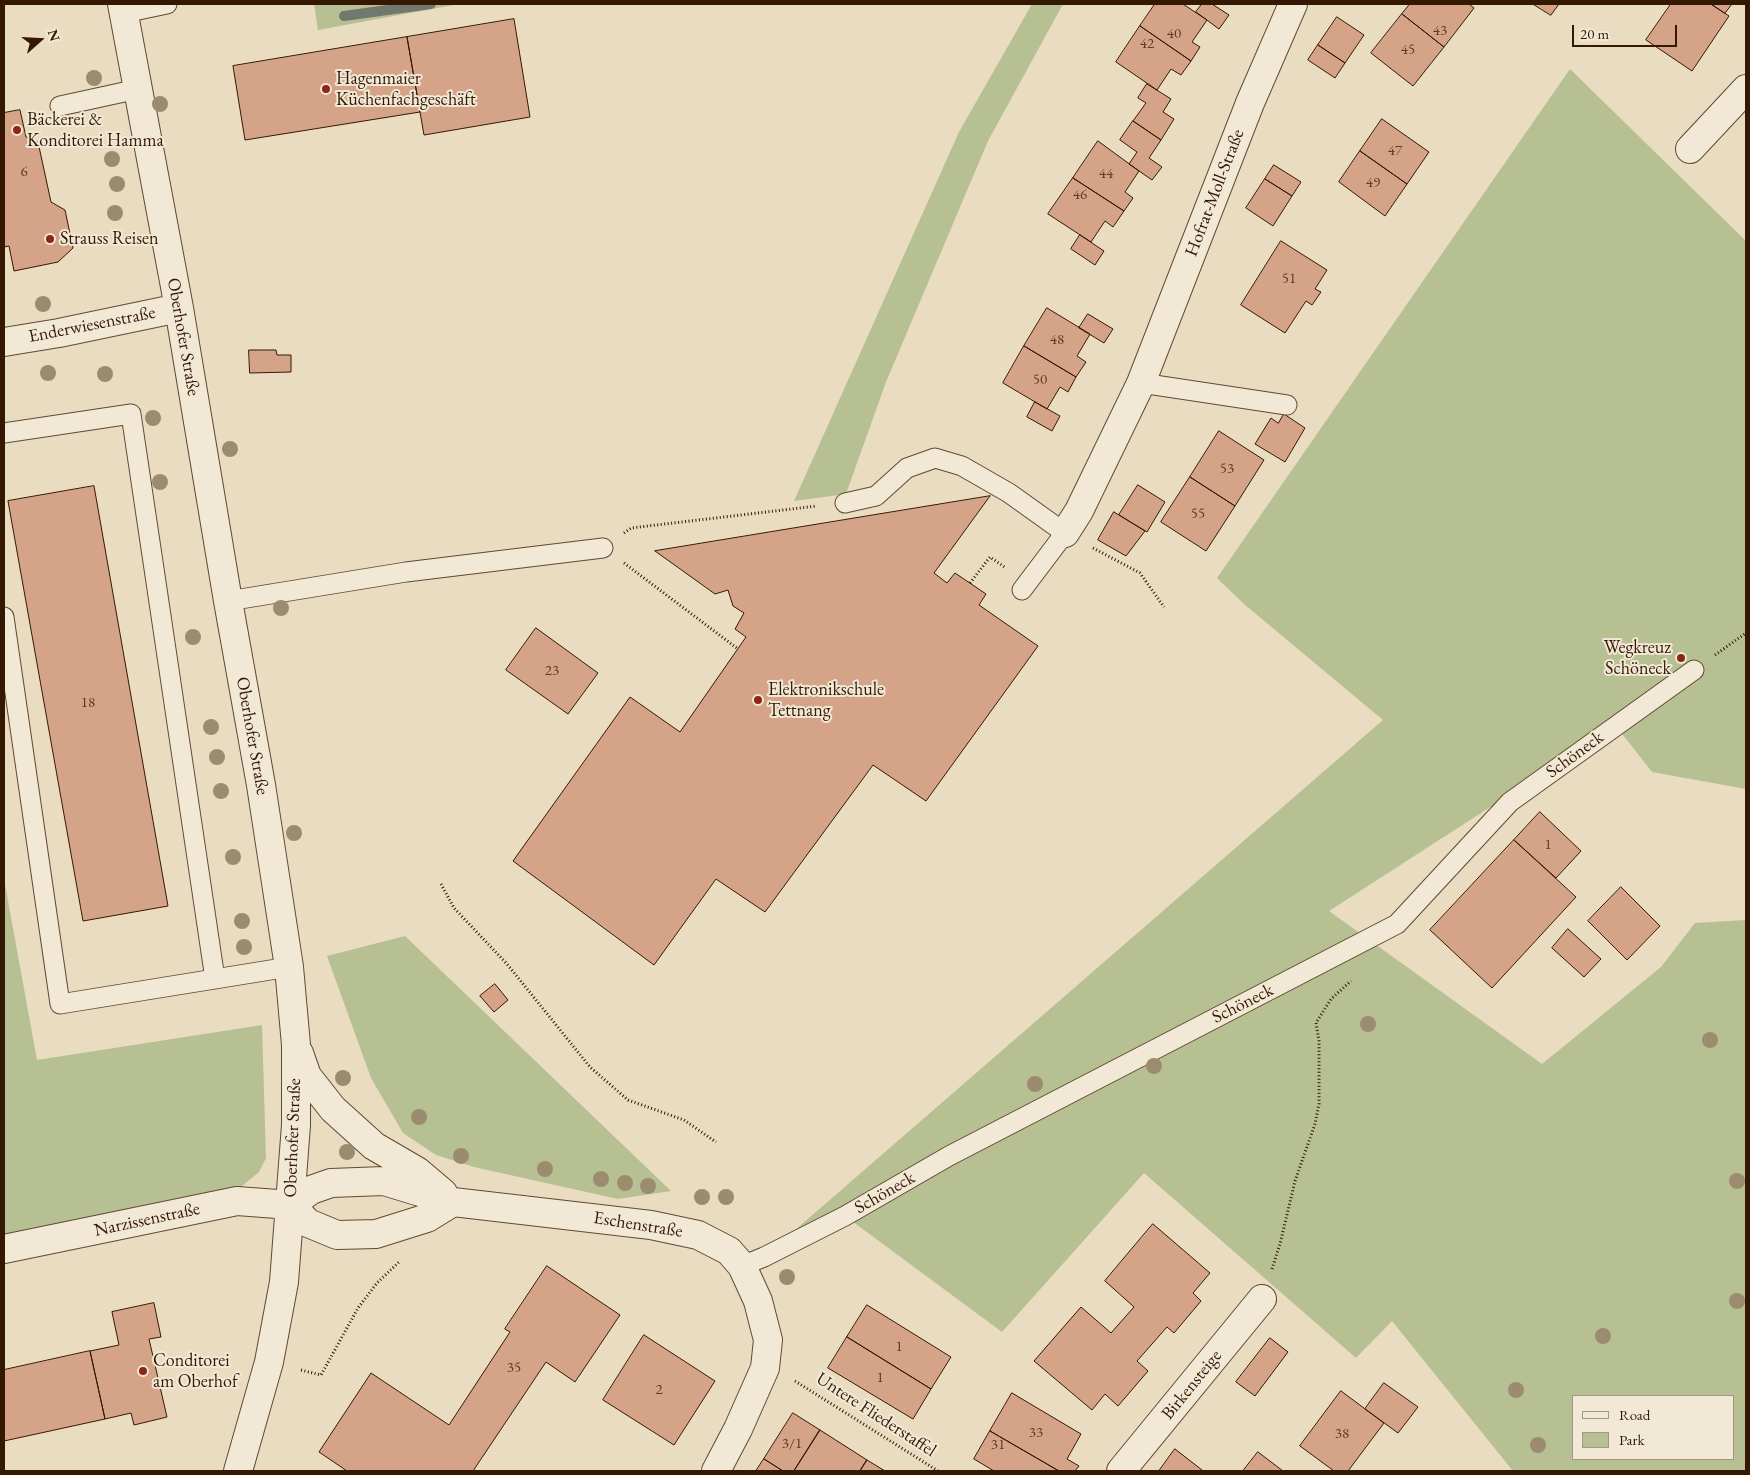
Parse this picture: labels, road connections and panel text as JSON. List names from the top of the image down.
{
  "streets": {
    "street": [
      "Hofrat-Moll-Straße",
      "Enderwiesenstraße",
      "Oberhofer Straße",
      "Narzissenstraße",
      "Eschenstraße",
      "Birkensteige"
    ],
    "lane": ["Schöneck"],
    "path": ["Untere Fliederstaffel"]
  },
  "crossings": [
    ["Enderwiesenstraße", "Oberhofer Straße"],
    ["Oberhofer Straße", "Narzissenstraße"],
    ["Oberhofer Straße", "Eschenstraße"],
    ["Schöneck", "Eschenstraße"],
    ["Narzissenstraße", "Eschenstraße"]
  ],
  "places": [
    "Hagenmaier Küchenfachgeschäft",
    "Bäckerei & Konditorei Hamma",
    "Strauss Reisen",
    "Wegkreuz Schöneck",
    "Elektronikschule Tettnang",
    "Conditorei am Oberhof"
  ],
  "house_numbers": [
    "43",
    "40",
    "42",
    "45",
    "47",
    "6",
    "44",
    "49",
    "46",
    "51",
    "48",
    "50",
    "53",
    "55",
    "23",
    "18",
    "1",
    "1",
    "35",
    "1",
    "2",
    "33",
    "38",
    "3/1",
    "31"
  ],
  "legend": ["Road", "Park"],
  "scale_bar": "20 m",
  "north": "right"
}
